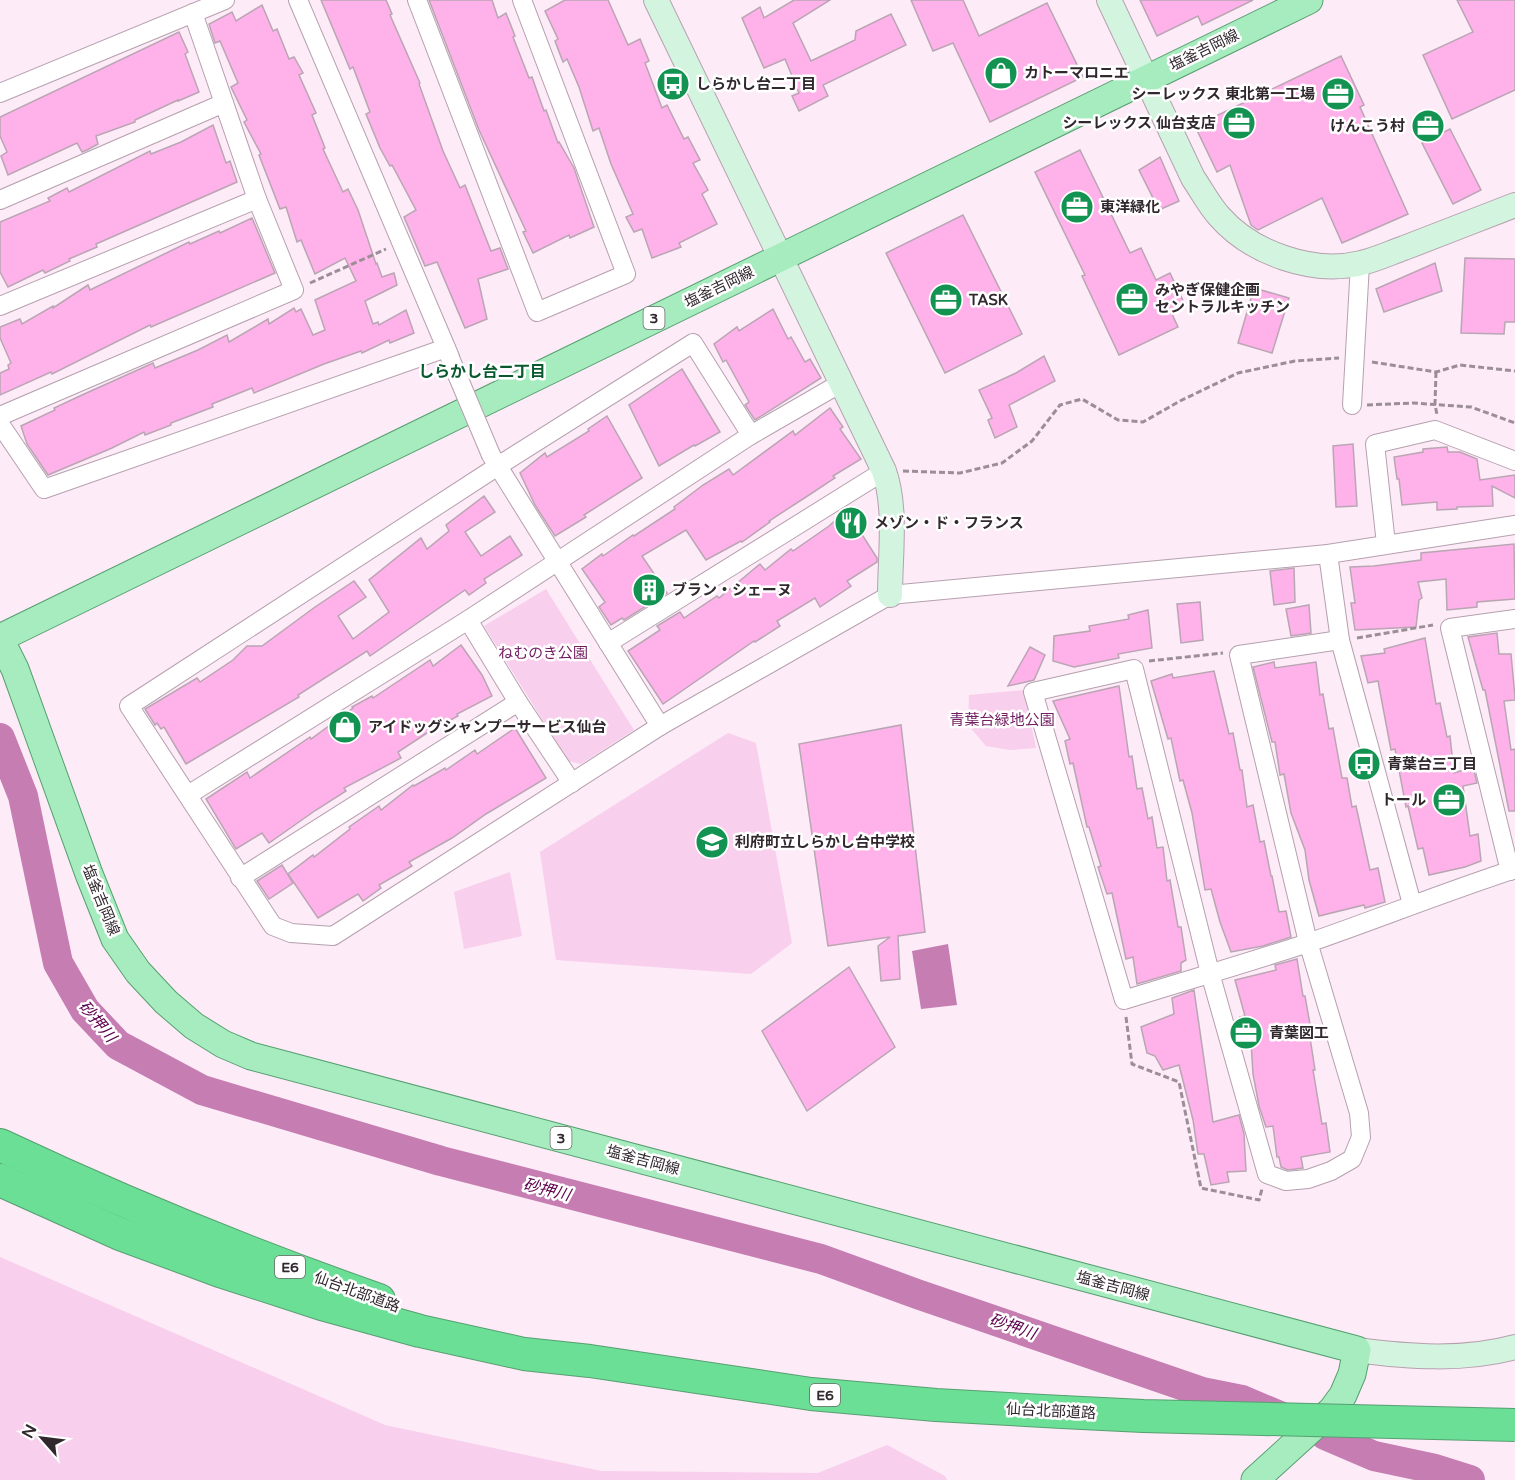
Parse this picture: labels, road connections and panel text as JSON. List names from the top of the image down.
{
  "streets": {
    "highway": ["E6", "仙台北部道路"],
    "main road": ["塩釜吉岡線", "3"]
  },
  "districts": ["しらかし台二丁目"],
  "water": ["砂押川"],
  "parks": ["ねむのき公園", "青葉台緑地公園"],
  "places": {
    "shop": ["カトーマロニエ", "アイドッグシャンプーサービス仙台"],
    "bus stop": ["しらかし台二丁目", "青葉台三丁目"],
    "office": [
      "シーレックス 東北第一工場",
      "シーレックス 仙台支店",
      "けんこう村",
      "東洋緑化",
      "みやぎ保健企画 セントラルキッチン",
      "TASK",
      "トール",
      "青葉図工"
    ],
    "restaurant": ["メゾン・ド・フランス"],
    "building": ["ブラン・シェーヌ"],
    "school or university": ["利府町立しらかし台中学校"]
  },
  "north": "top left"
}
